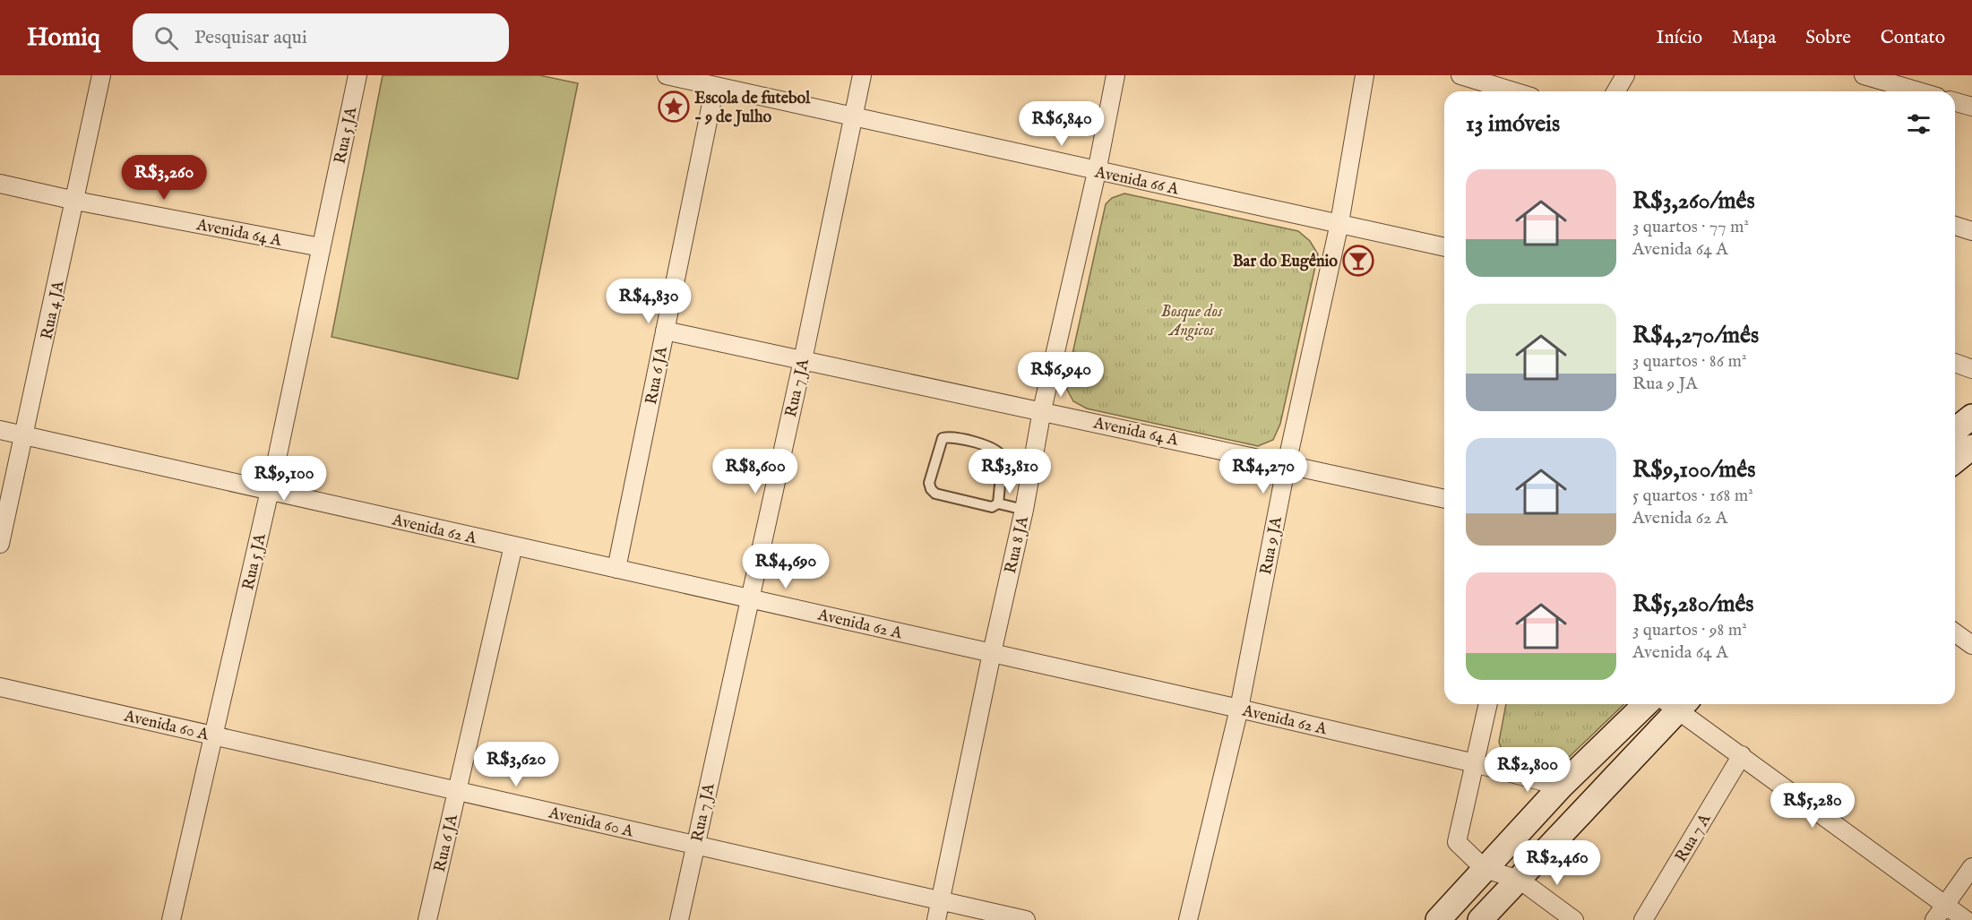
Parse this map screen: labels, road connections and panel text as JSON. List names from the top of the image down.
{
  "streets": {
    "street": [
      "Rua 5 JA",
      "Avenida 66 A",
      "Avenida 64 A",
      "Rua 4 JA",
      "Rua 6 JA",
      "Rua 7 JA",
      "Avenida 62 A",
      "Rua 8 JA",
      "Rua 9 JA",
      "Avenida 60 A",
      "Rua 7 A"
    ]
  },
  "crossings": [
    ["Rua 5 JA", "Avenida 64 A"],
    ["Rua 5 JA", "Avenida 62 A"],
    ["Rua 5 JA", "Avenida 60 A"],
    ["Avenida 66 A", "Rua 6 JA"],
    ["Avenida 66 A", "Rua 7 JA"],
    ["Avenida 66 A", "Rua 8 JA"],
    ["Avenida 66 A", "Rua 9 JA"],
    ["Avenida 64 A", "Rua 4 JA"],
    ["Avenida 64 A", "Rua 6 JA"],
    ["Avenida 64 A", "Rua 7 JA"],
    ["Avenida 64 A", "Rua 8 JA"],
    ["Avenida 64 A", "Rua 9 JA"],
    ["Rua 4 JA", "Avenida 62 A"],
    ["Rua 6 JA", "Avenida 62 A"],
    ["Rua 6 JA", "Avenida 60 A"],
    ["Rua 7 JA", "Avenida 62 A"],
    ["Rua 7 JA", "Avenida 60 A"],
    ["Avenida 62 A", "Rua 8 JA"],
    ["Avenida 62 A", "Rua 9 JA"],
    ["Rua 8 JA", "Avenida 60 A"]
  ],
  "parks": ["Bosque dos Angicos"],
  "places": {
    "place": ["Escola de futebol - 9 de Julho"],
    "bar": ["Bar do Eugênio"]
  },
  "page": {
    "header": "Homiq",
    "search": "Pesquisar aqui",
    "nav": [
      "Início",
      "Mapa",
      "Sobre",
      "Contato"
    ],
    "heading": "13 imóveis",
    "price": [
      "R$6,840",
      "R$3,260",
      "R$4,830",
      "R$6,940",
      "R$8,600",
      "R$3,810",
      "R$4,270",
      "R$9,100",
      "R$4,690",
      "R$3,620",
      "R$2,800",
      "R$5,280",
      "R$2,460"
    ],
    "list": [
      {
        "name": "R$3,260/mês",
        "note": "3 quartos · 77 m² · Avenida 64 A"
      },
      {
        "name": "R$4,270/mês",
        "note": "3 quartos · 86 m² · Rua 9 JA"
      },
      {
        "name": "R$9,100/mês",
        "note": "5 quartos · 168 m² · Avenida 62 A"
      },
      {
        "name": "R$5,280/mês",
        "note": "3 quartos · 98 m² · Avenida 64 A"
      }
    ]
  }
}
